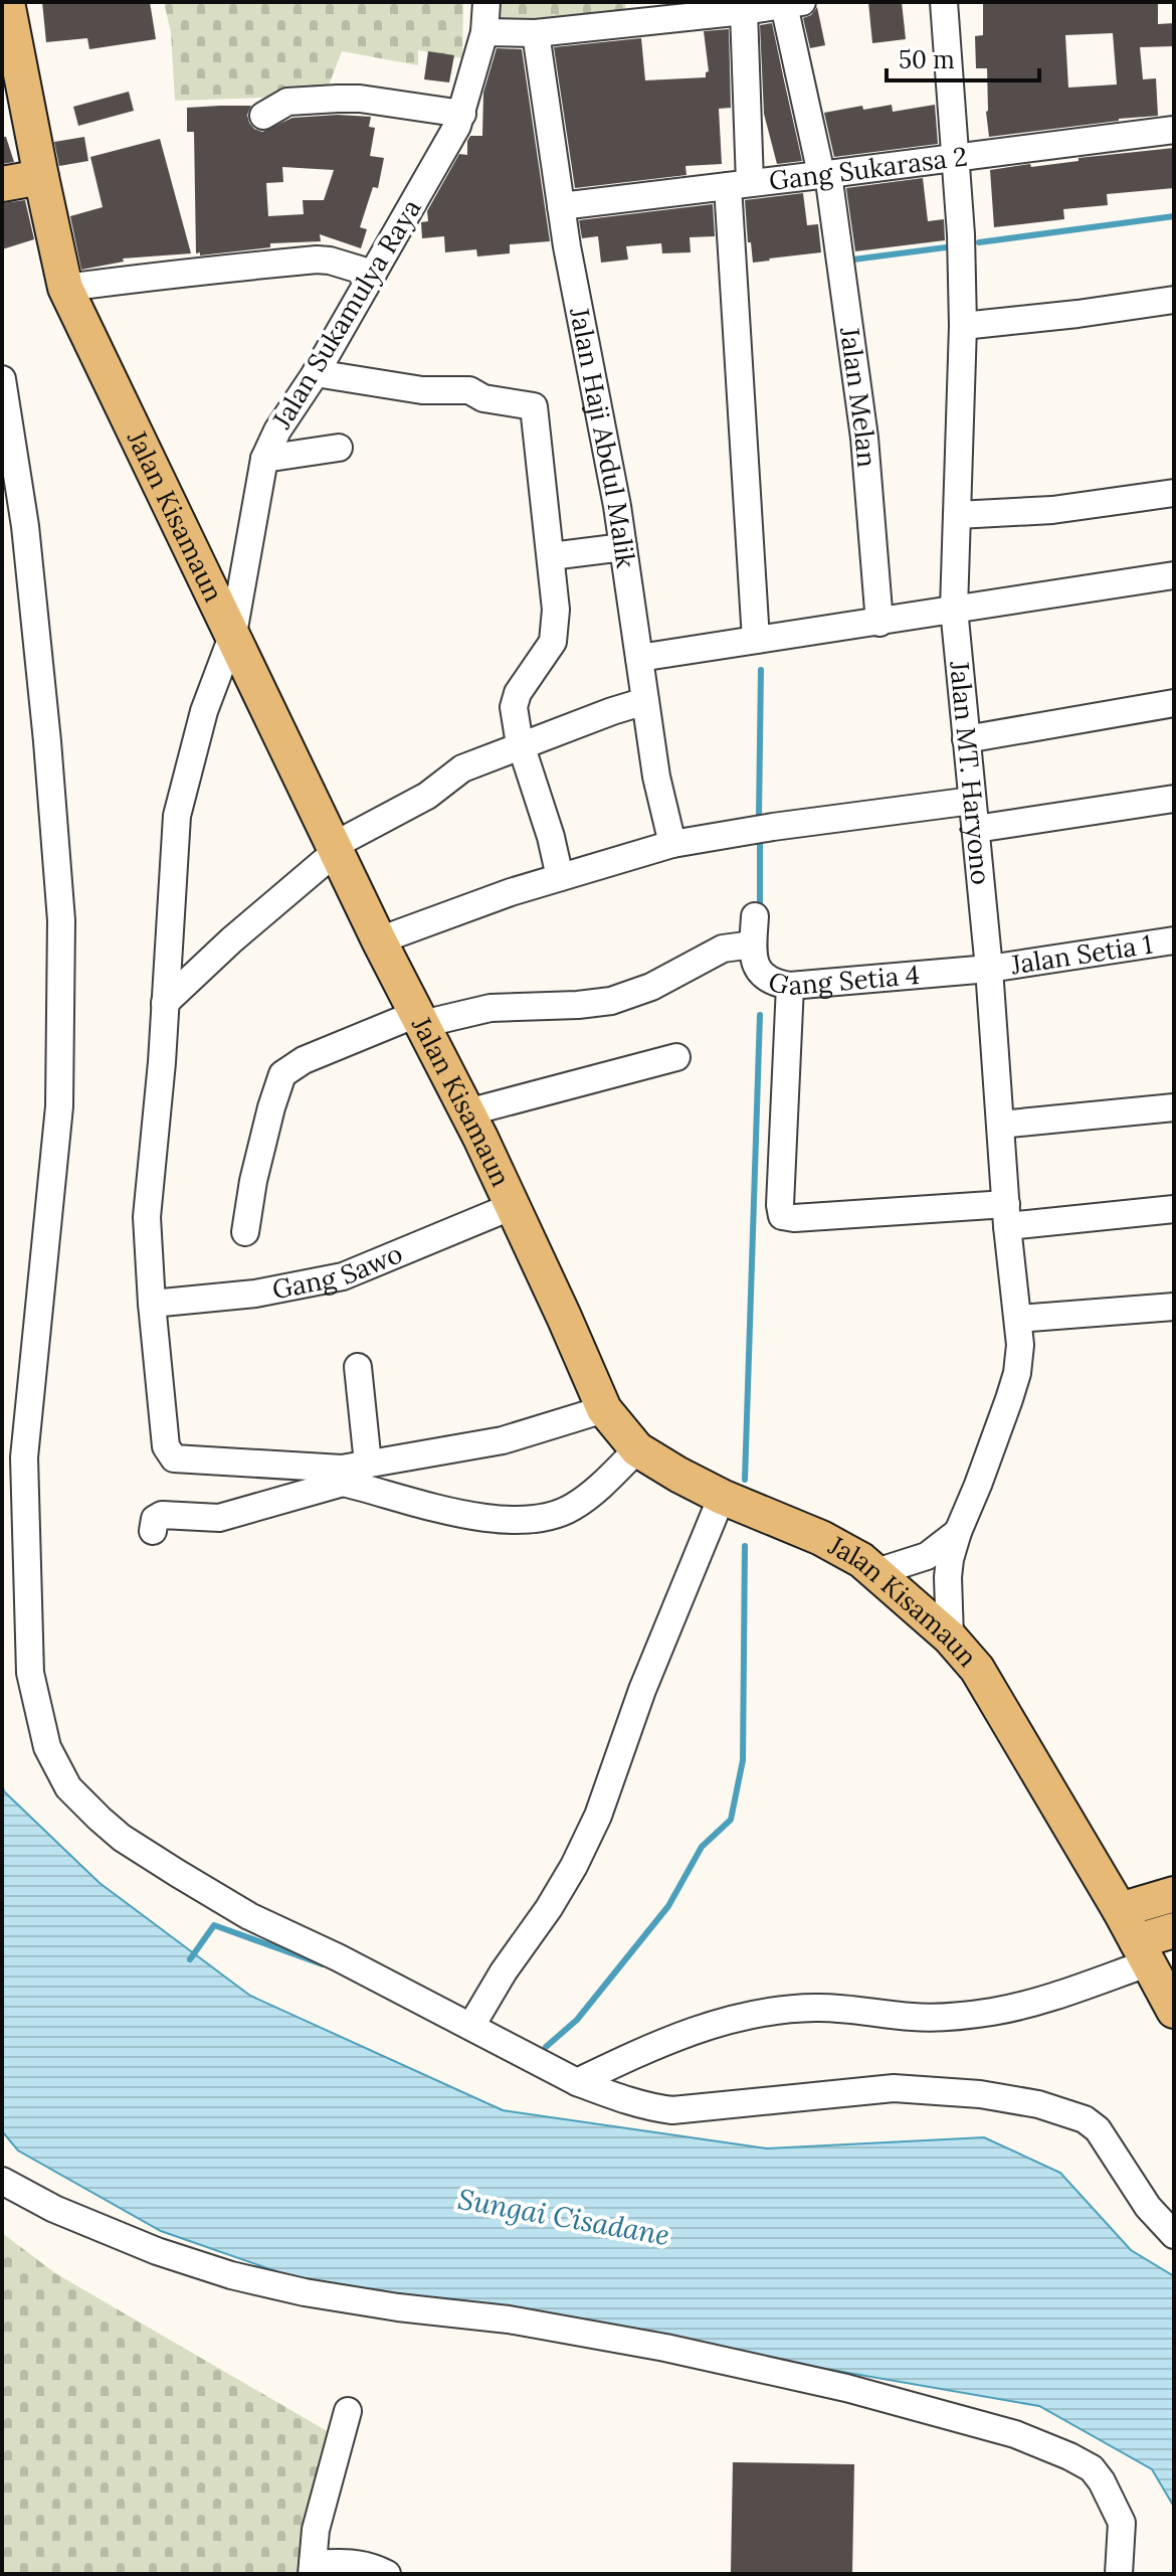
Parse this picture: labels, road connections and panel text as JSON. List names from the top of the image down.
{
  "streets": {
    "main road": ["Jalan Kisamaun"],
    "street": [
      "Gang Sukarasa 2",
      "Jalan Sukamulya Raya",
      "Jalan Melan",
      "Jalan Haji Abdul Malik",
      "Jalan MT. Haryono",
      "Jalan Setia 1",
      "Gang Setia 4",
      "Gang Sawo"
    ]
  },
  "crossings": [
    ["Gang Sukarasa 2", "Jalan Melan"],
    ["Gang Sukarasa 2", "Jalan Haji Abdul Malik"],
    ["Gang Sukarasa 2", "Jalan MT. Haryono"],
    ["Jalan Sukamulya Raya", "Jalan Kisamaun"],
    ["Jalan Sukamulya Raya", "Gang Sawo"],
    ["Jalan Kisamaun", "Jalan MT. Haryono"],
    ["Jalan Kisamaun", "Gang Sawo"],
    ["Jalan MT. Haryono", "Jalan Setia 1"],
    ["Jalan MT. Haryono", "Gang Setia 4"],
    ["Jalan Setia 1", "Gang Setia 4"]
  ],
  "water": ["Sungai Cisadane"],
  "scale_bar": "50 m"
}
